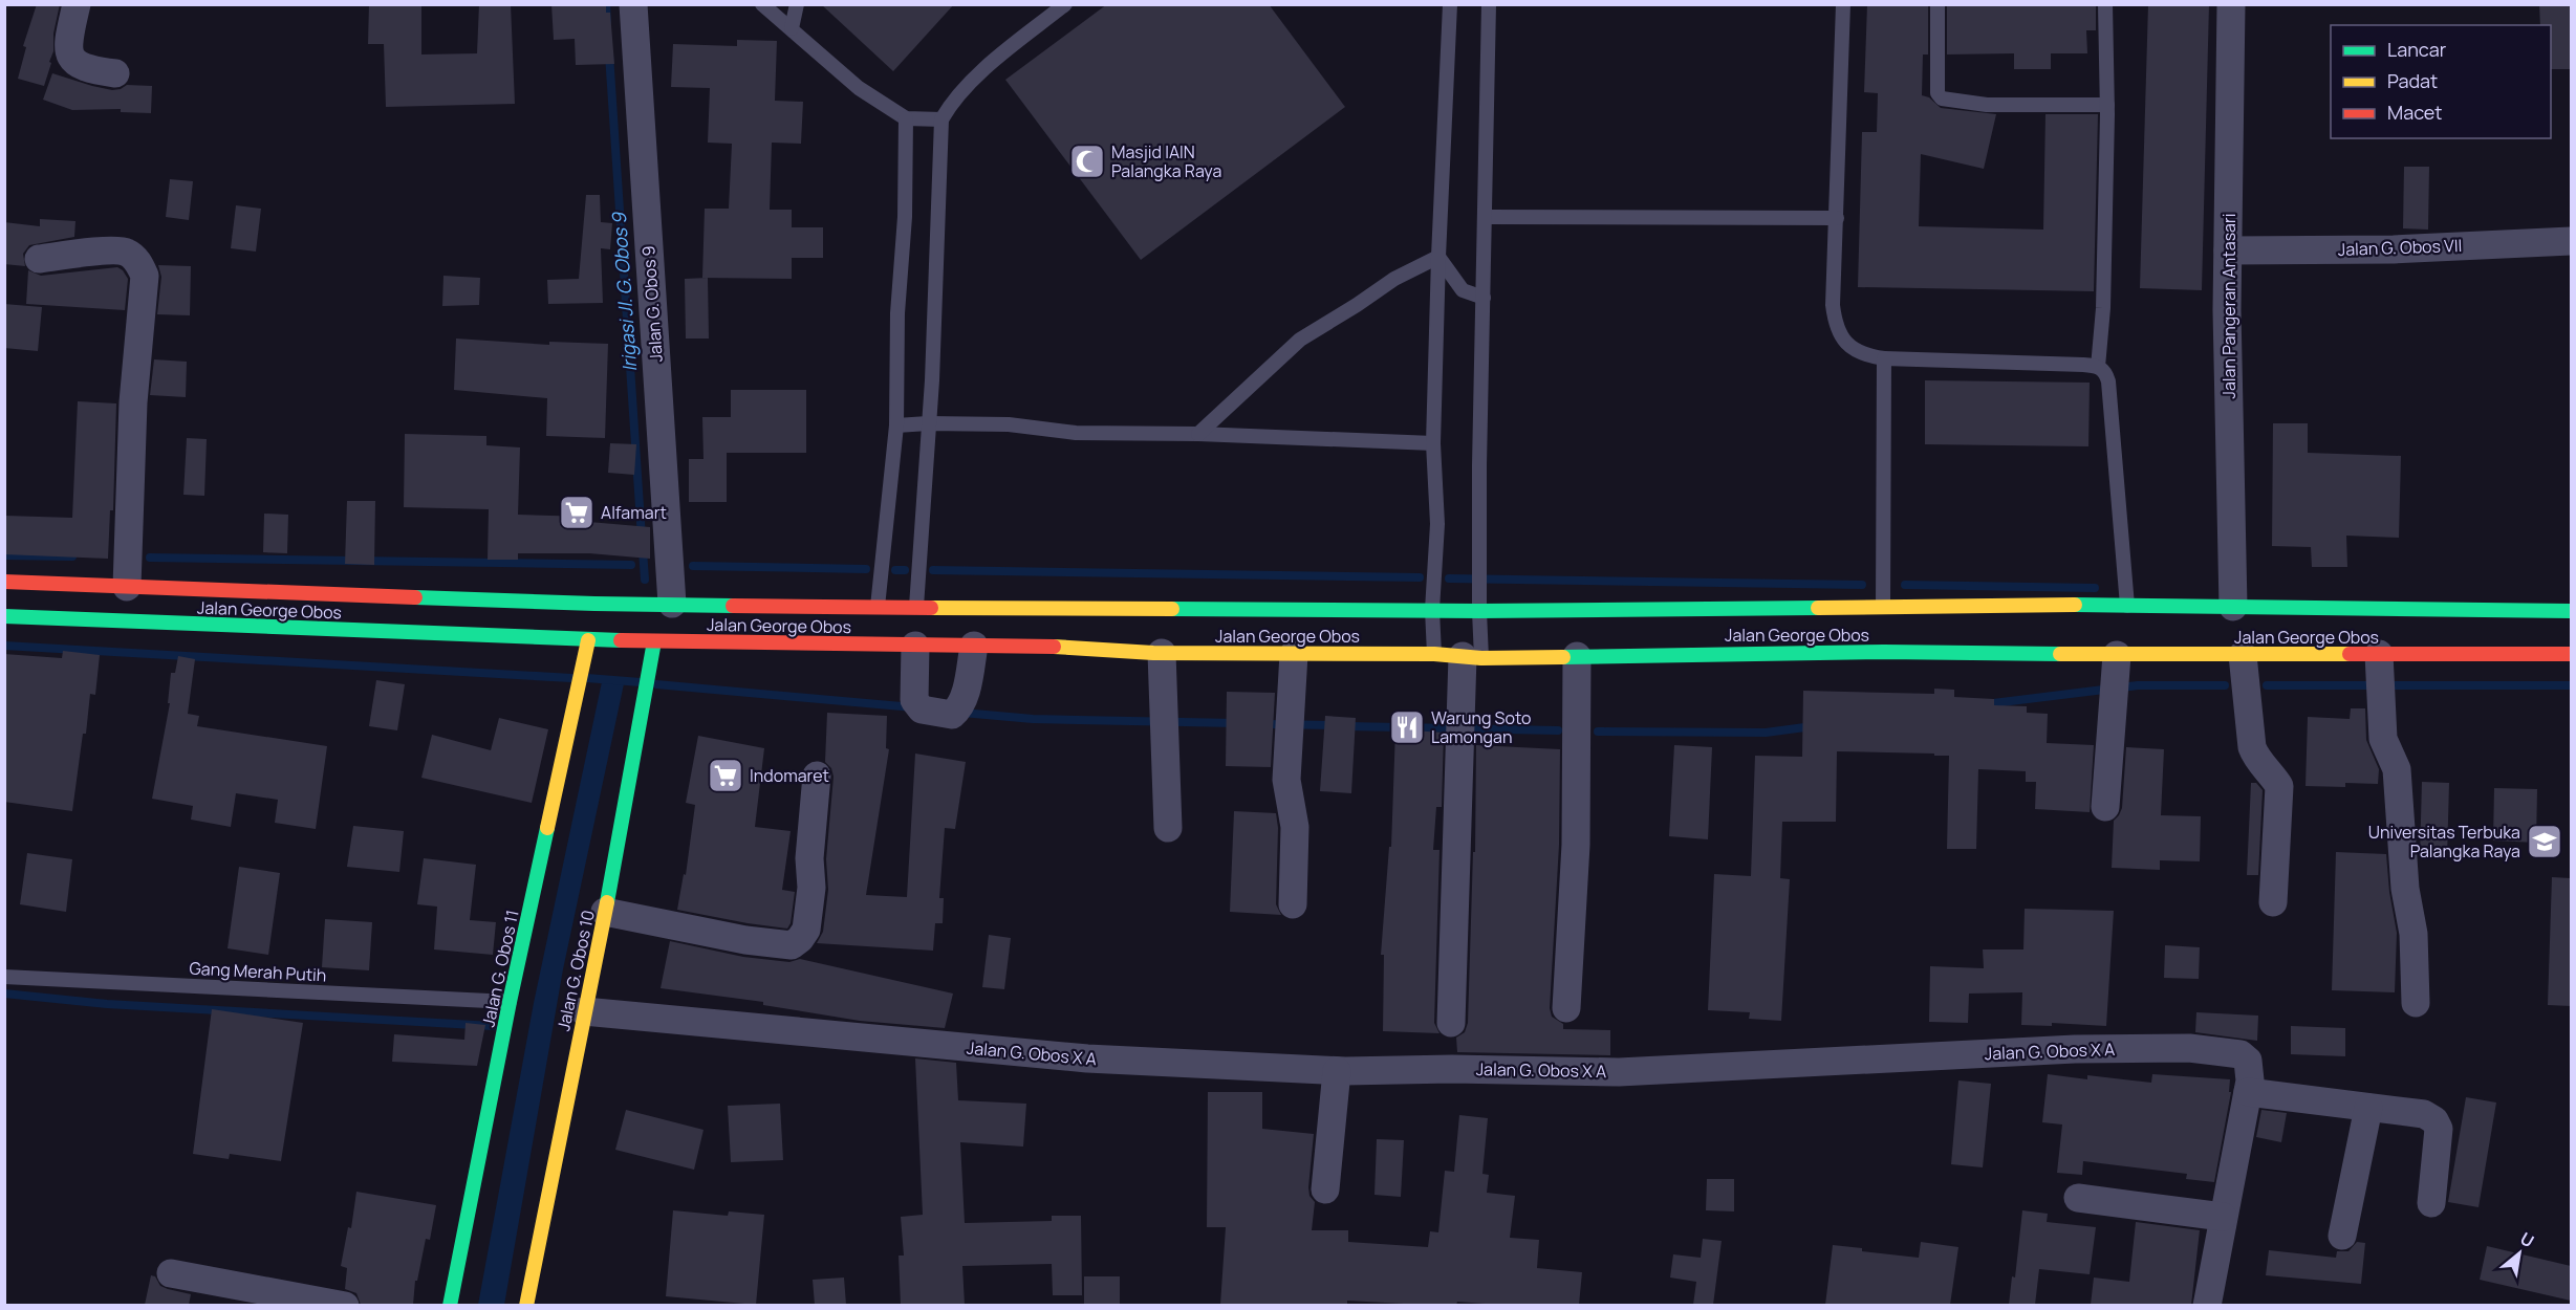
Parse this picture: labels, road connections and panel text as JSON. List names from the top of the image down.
{
  "streets": {
    "main road": ["Jalan George Obos", "Jalan G. Obos 11", "Jalan G. Obos 10"],
    "street": [
      "Jalan G. Obos VII",
      "Jalan G. Obos 9",
      "Jalan Pangeran Antasari",
      "Jalan G. Obos X A"
    ],
    "lane": ["Gang Merah Putih"]
  },
  "crossings": [
    ["Jalan G. Obos VII", "Jalan Pangeran Antasari"],
    ["Jalan G. Obos 9", "Jalan George Obos"],
    ["Jalan Pangeran Antasari", "Jalan George Obos"],
    ["Jalan George Obos", "Jalan G. Obos 11"],
    ["Jalan George Obos", "Jalan G. Obos 10"],
    ["Jalan G. Obos 11", "Gang Merah Putih"],
    ["Jalan G. Obos 10", "Jalan G. Obos X A"]
  ],
  "water": ["Irigasi Jl. G. Obos 9"],
  "places": {
    "mosque": ["Masjid IAIN Palangka Raya"],
    "supermarket": ["Alfamart", "Indomaret"],
    "restaurant": ["Warung Soto Lamongan"],
    "school or university": ["Universitas Terbuka Palangka Raya"]
  },
  "legend": ["Lancar", "Padat", "Macet"],
  "north": "top right"
}
